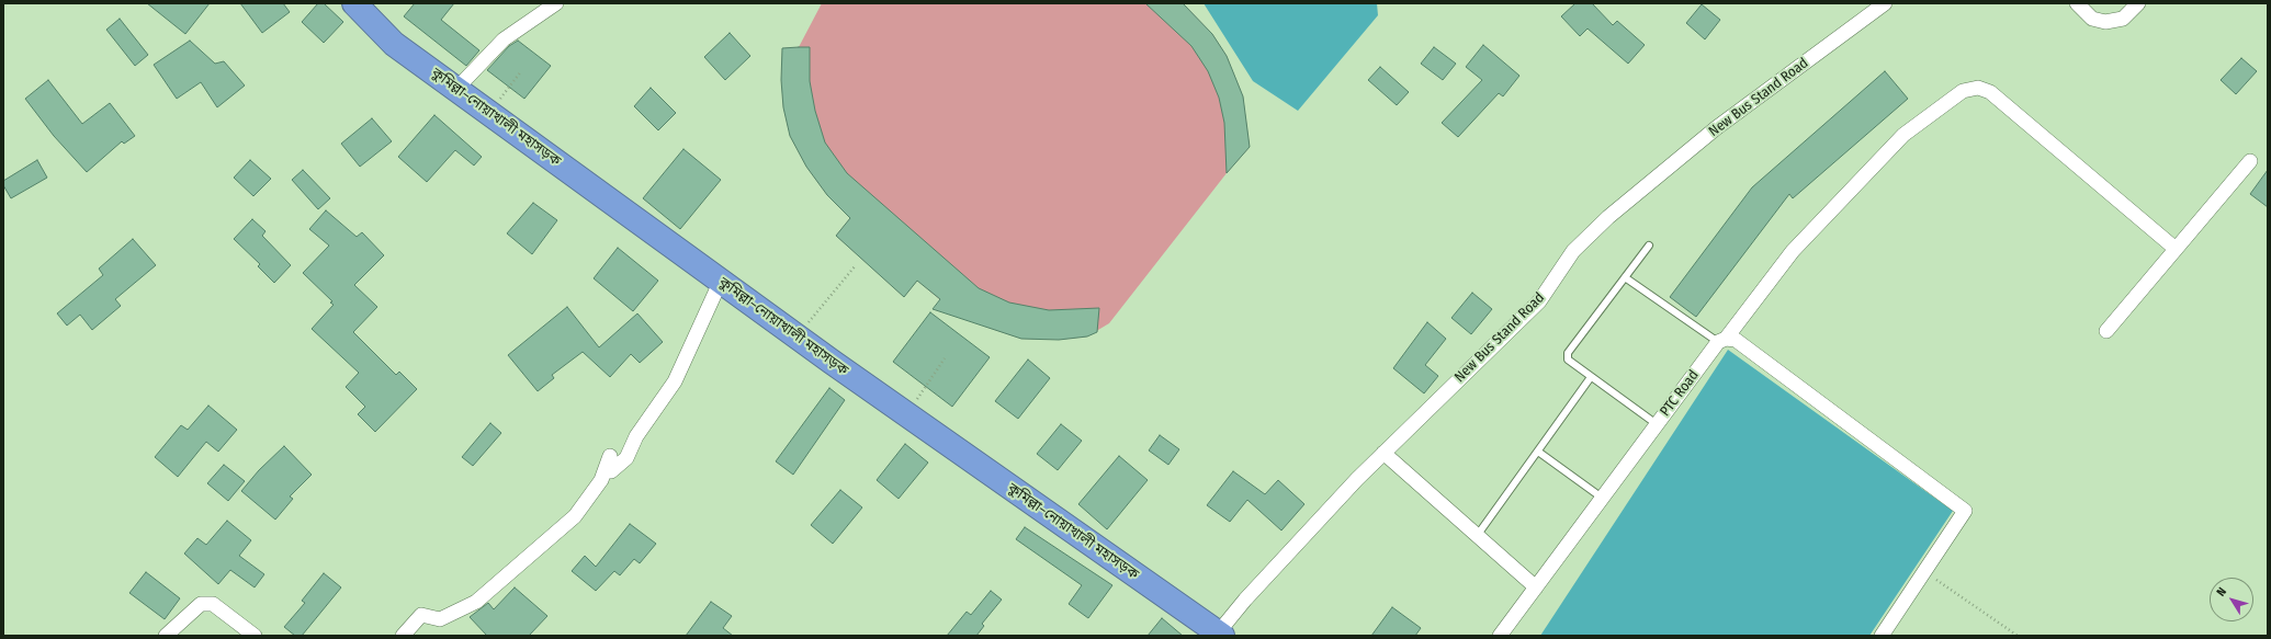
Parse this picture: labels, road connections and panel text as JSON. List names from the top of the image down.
{
  "streets": {
    "highway": ["কুমিল্লা–নোয়াখালী মহাসড়ক"],
    "street": ["New Bus Stand Road", "PTC Road"]
  },
  "crossings": [
    ["New Bus Stand Road", "কুমিল্লা–নোয়াখালী মহাসড়ক"]
  ],
  "north": "top left"
}
